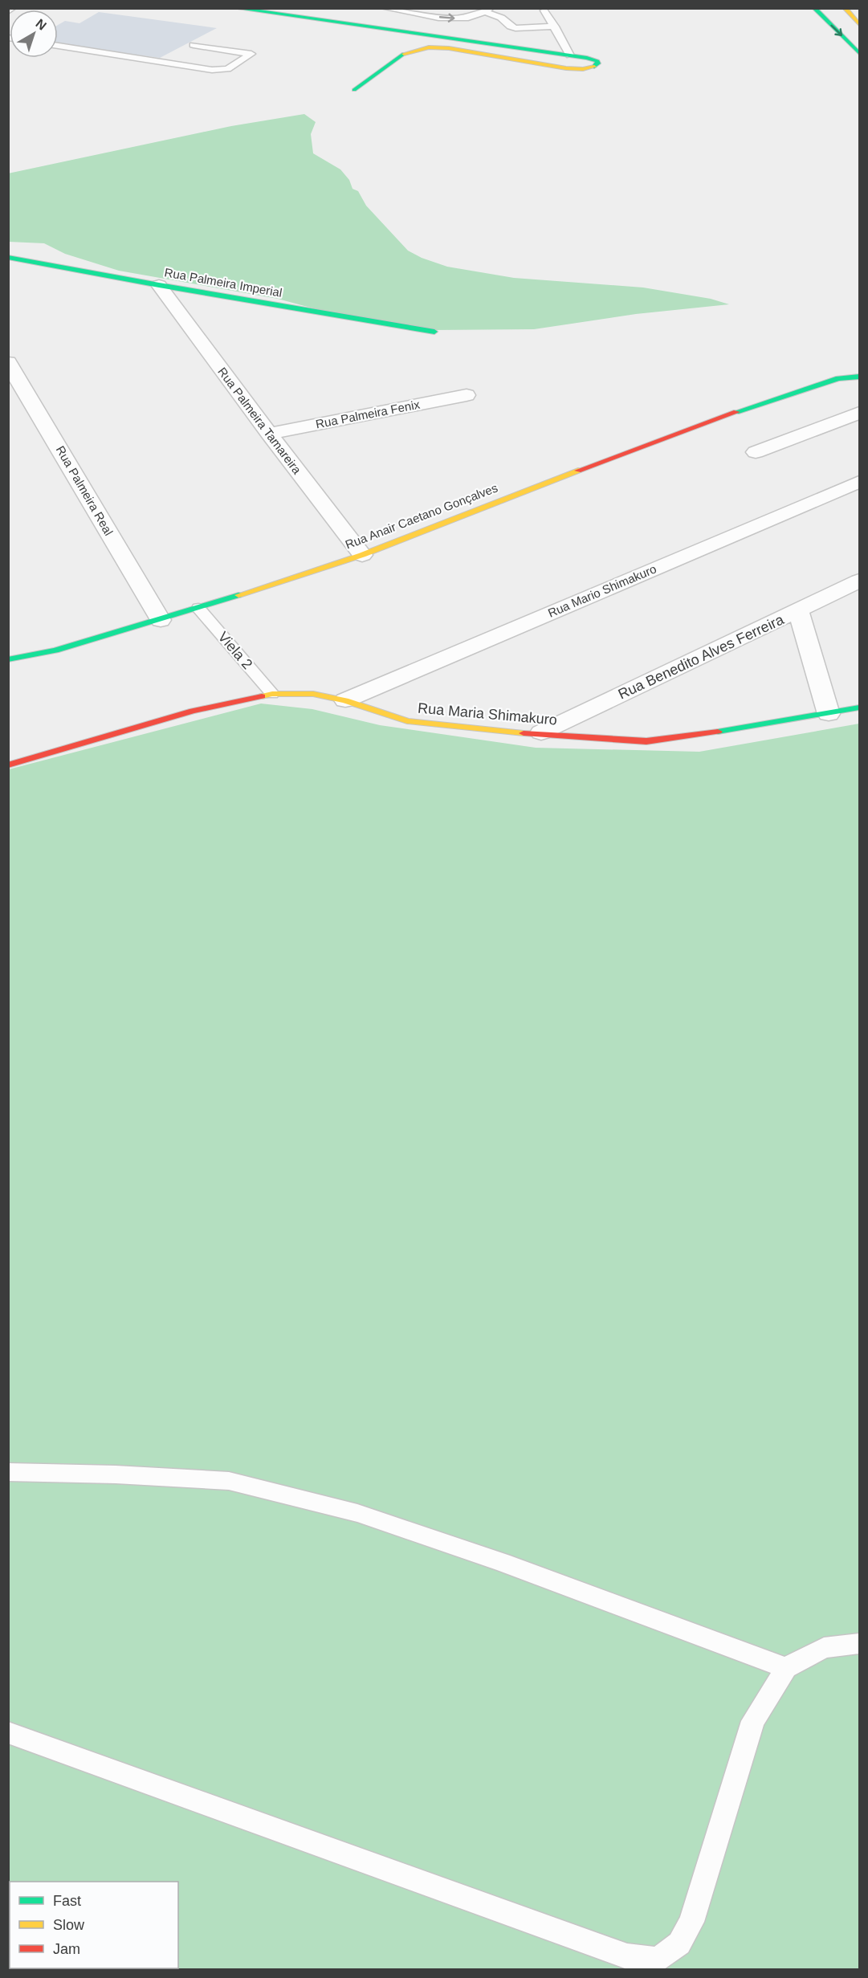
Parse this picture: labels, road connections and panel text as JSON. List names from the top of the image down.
{
  "streets": {
    "main road": ["Rua Palmeira Imperial", "Rua Anair Caetano Gonçalves", "Rua Maria Shimakuro"],
    "street": [
      "Rua Palmeira Fenix",
      "Rua Palmeira Tamareira",
      "Rua Palmeira Real",
      "Rua Mario Shimakuro",
      "Rua Benedito Alves Ferreira"
    ],
    "lane": ["Viela 2"]
  },
  "crossings": [
    ["Rua Palmeira Imperial", "Rua Palmeira Tamareira"],
    ["Rua Palmeira Fenix", "Rua Palmeira Tamareira"],
    ["Rua Palmeira Tamareira", "Rua Anair Caetano Gonçalves"],
    ["Rua Palmeira Real", "Rua Anair Caetano Gonçalves"],
    ["Rua Anair Caetano Gonçalves", "Viela 2"],
    ["Rua Mario Shimakuro", "Rua Maria Shimakuro"],
    ["Viela 2", "Rua Maria Shimakuro"],
    ["Rua Benedito Alves Ferreira", "Rua Maria Shimakuro"]
  ],
  "legend": ["Fast", "Slow", "Jam"],
  "north": "top right"
}
